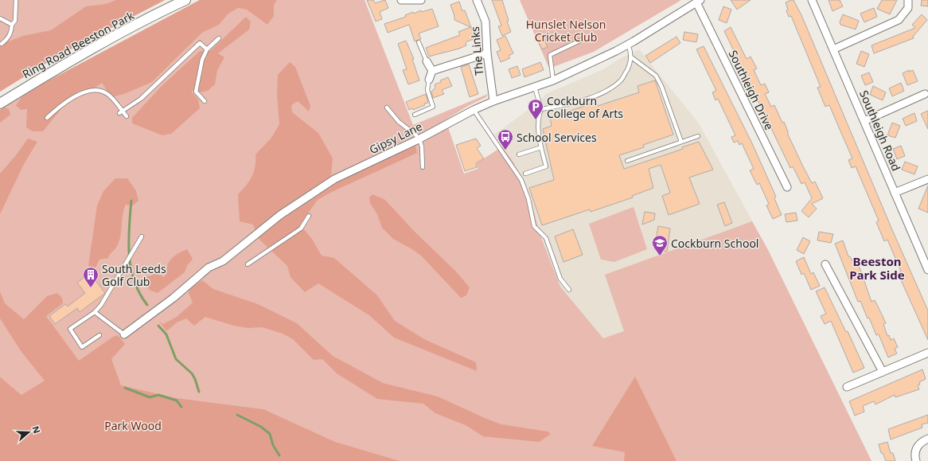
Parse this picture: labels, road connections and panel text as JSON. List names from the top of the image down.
{
  "streets": {
    "street": [
      "Ring Road Beeston Park",
      "The Links",
      "Southleigh Drive",
      "Southleigh Road",
      "Gipsy Lane"
    ]
  },
  "crossings": [
    ["The Links", "Gipsy Lane"],
    ["Southleigh Drive", "Gipsy Lane"]
  ],
  "districts": ["Beeston Park Side"],
  "parks": ["Hunslet Nelson Cricket Club", "Park Wood"],
  "places": {
    "parking": ["Cockburn College of Arts"],
    "bus stop": ["School Services"],
    "school or university": ["Cockburn School"],
    "building": ["South Leeds Golf Club"]
  },
  "north": "right"
}
